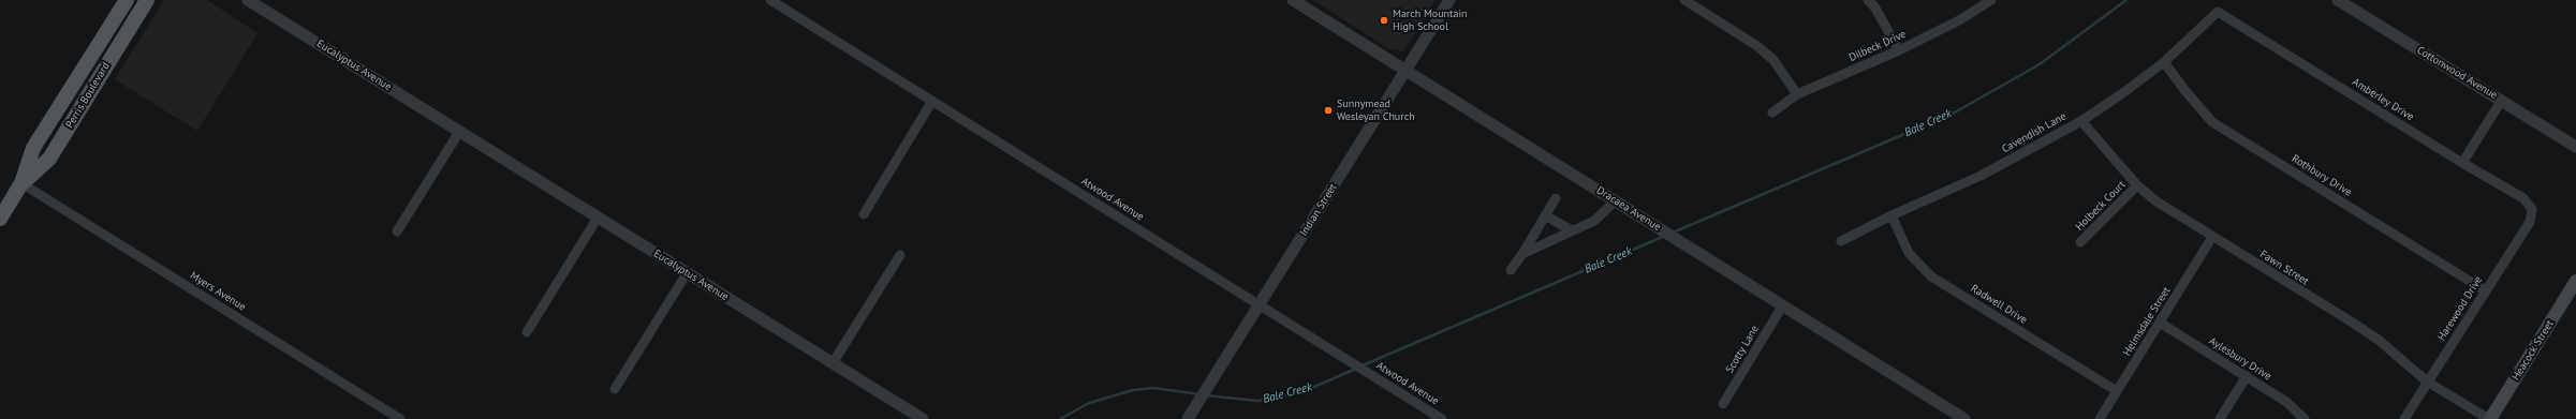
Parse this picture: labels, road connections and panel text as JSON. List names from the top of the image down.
{
  "streets": {
    "main road": ["Perris Boulevard", "Heacock Street"],
    "street": [
      "Dilbeck Drive",
      "Eucalyptus Avenue",
      "Cottonwood Avenue",
      "Amberley Drive",
      "Cavendish Lane",
      "Rothbury Drive",
      "Atwood Avenue",
      "Holbeck Court",
      "Dracaea Avenue",
      "Indian Street",
      "Fawn Street",
      "Myers Avenue",
      "Radwell Drive",
      "Harewood Drive",
      "Helmsdale Street",
      "Scotty Lane",
      "Aylesbury Drive"
    ]
  },
  "crossings": [
    ["Perris Boulevard", "Myers Avenue"],
    ["Amberley Drive", "Cavendish Lane"],
    ["Amberley Drive", "Harewood Drive"],
    ["Cavendish Lane", "Rothbury Drive"],
    ["Cavendish Lane", "Fawn Street"],
    ["Cavendish Lane", "Radwell Drive"],
    ["Rothbury Drive", "Harewood Drive"],
    ["Atwood Avenue", "Indian Street"],
    ["Holbeck Court", "Fawn Street"],
    ["Dracaea Avenue", "Indian Street"],
    ["Dracaea Avenue", "Scotty Lane"],
    ["Fawn Street", "Harewood Drive"],
    ["Fawn Street", "Helmsdale Street"],
    ["Fawn Street", "Heacock Street"],
    ["Radwell Drive", "Helmsdale Street"],
    ["Helmsdale Street", "Aylesbury Drive"]
  ],
  "water": ["Bale Creek"],
  "places": ["March Mountain High School", "Sunnymead Wesleyan Church"]
}
